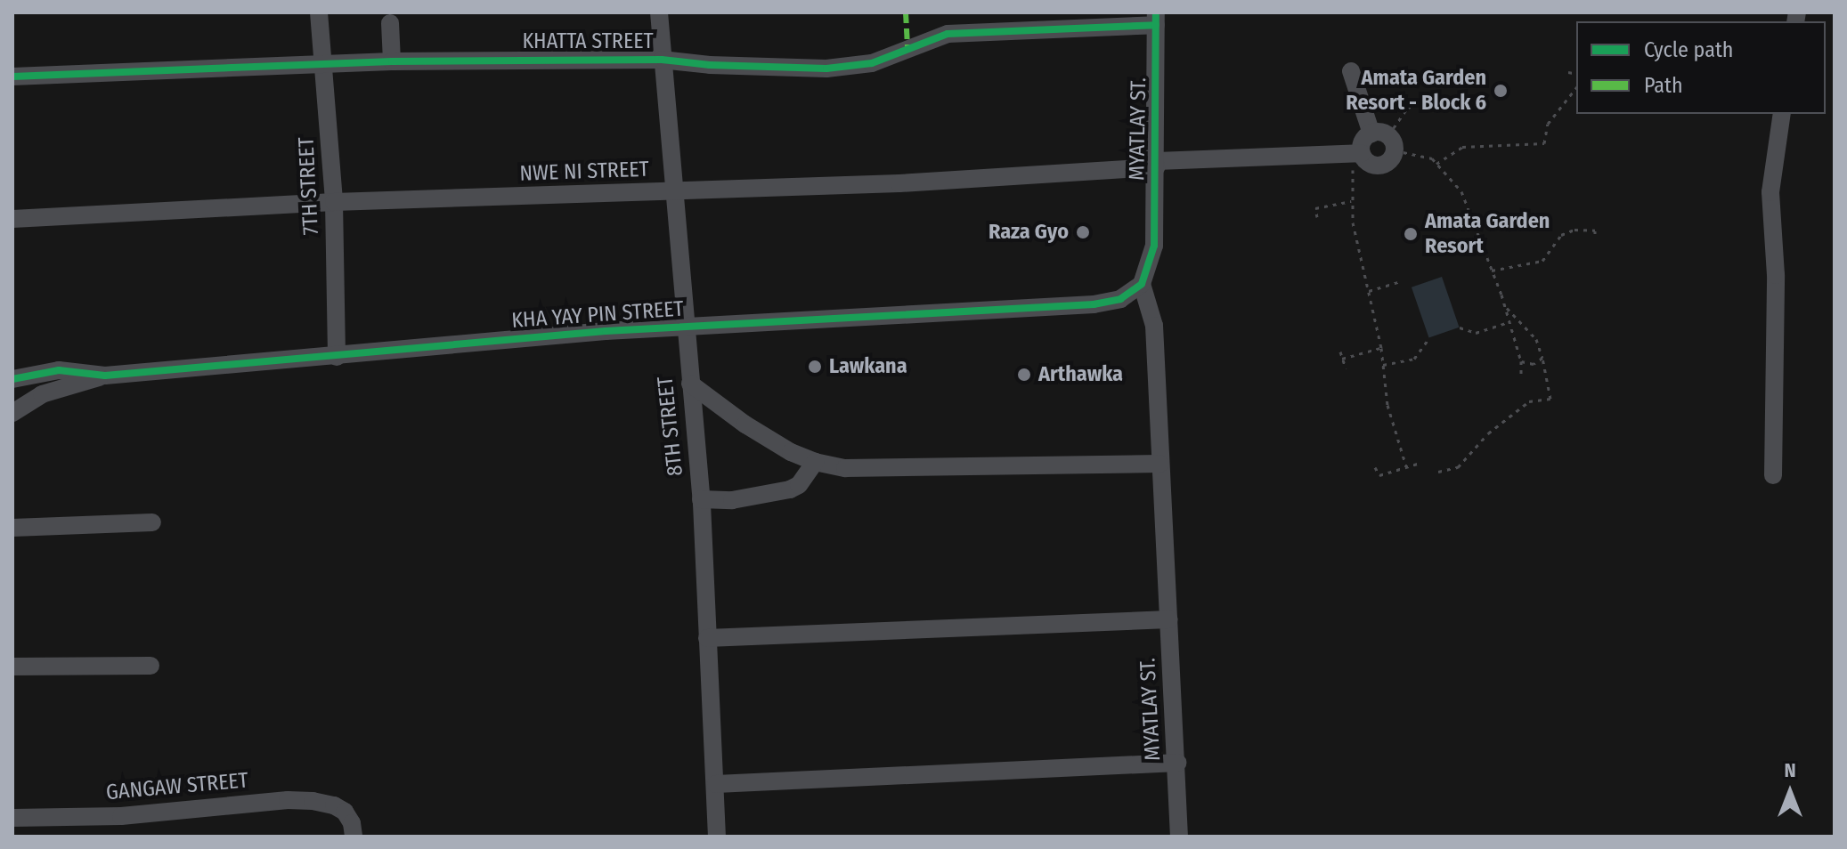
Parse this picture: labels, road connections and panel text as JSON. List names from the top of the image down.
{
  "streets": {
    "street": [
      "KHATTA STREET",
      "MYATLAY ST.",
      "NWE NI STREET",
      "7TH STREET",
      "KHA YAY PIN STREET",
      "8TH STREET",
      "GANGAW STREET"
    ]
  },
  "crossings": [
    ["KHATTA STREET", "MYATLAY ST."],
    ["KHATTA STREET", "7TH STREET"],
    ["KHATTA STREET", "8TH STREET"],
    ["MYATLAY ST.", "NWE NI STREET"],
    ["MYATLAY ST.", "KHA YAY PIN STREET"],
    ["NWE NI STREET", "7TH STREET"],
    ["NWE NI STREET", "8TH STREET"],
    ["7TH STREET", "KHA YAY PIN STREET"],
    ["KHA YAY PIN STREET", "8TH STREET"]
  ],
  "places": [
    "Amata Garden Resort - Block 6",
    "Raza Gyo",
    "Amata Garden Resort",
    "Lawkana",
    "Arthawka"
  ],
  "legend": ["Cycle path", "Path"],
  "north": "top"
}
